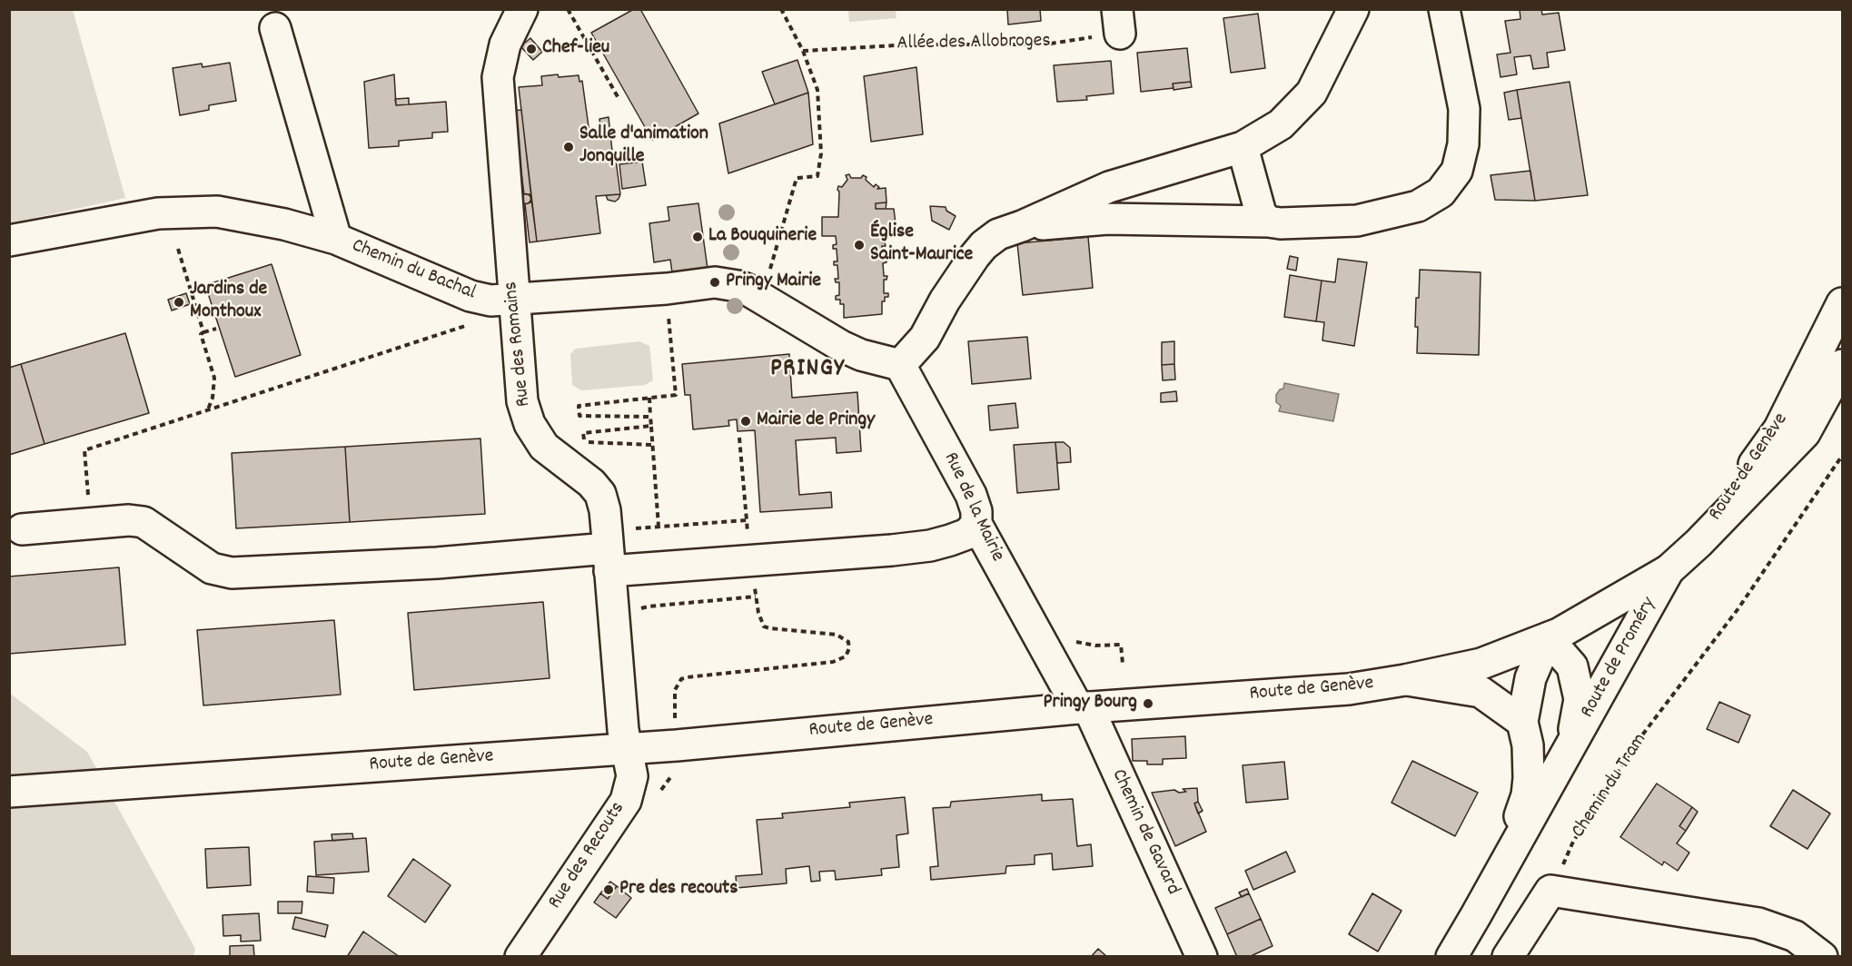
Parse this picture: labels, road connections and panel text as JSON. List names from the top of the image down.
{
  "streets": {
    "street": [
      "Chemin du Bachal",
      "Rue des Romains",
      "Route de Genève",
      "Rue de la Mairie",
      "Route de Proméry",
      "Chemin de Gavard",
      "Rue des Recouts"
    ],
    "path": ["Allée des Allobroges", "Chemin du Tram"]
  },
  "crossings": [
    ["Chemin du Bachal", "Rue des Romains"],
    ["Chemin du Bachal", "Rue de la Mairie"],
    ["Rue des Romains", "Route de Genève"],
    ["Rue des Romains", "Rue des Recouts"],
    ["Route de Genève", "Rue de la Mairie"],
    ["Route de Genève", "Route de Proméry"],
    ["Route de Genève", "Chemin de Gavard"],
    ["Route de Genève", "Rue des Recouts"],
    ["Rue de la Mairie", "Chemin de Gavard"]
  ],
  "districts": ["PRINGY"],
  "places": [
    "Chef-lieu",
    "Salle d'animation Jonquille",
    "La Bouquinerie",
    "Église Saint-Maurice",
    "Pringy Mairie",
    "Jardins de Monthoux",
    "Mairie de Pringy",
    "Pringy Bourg",
    "Pre des recouts"
  ]
}
